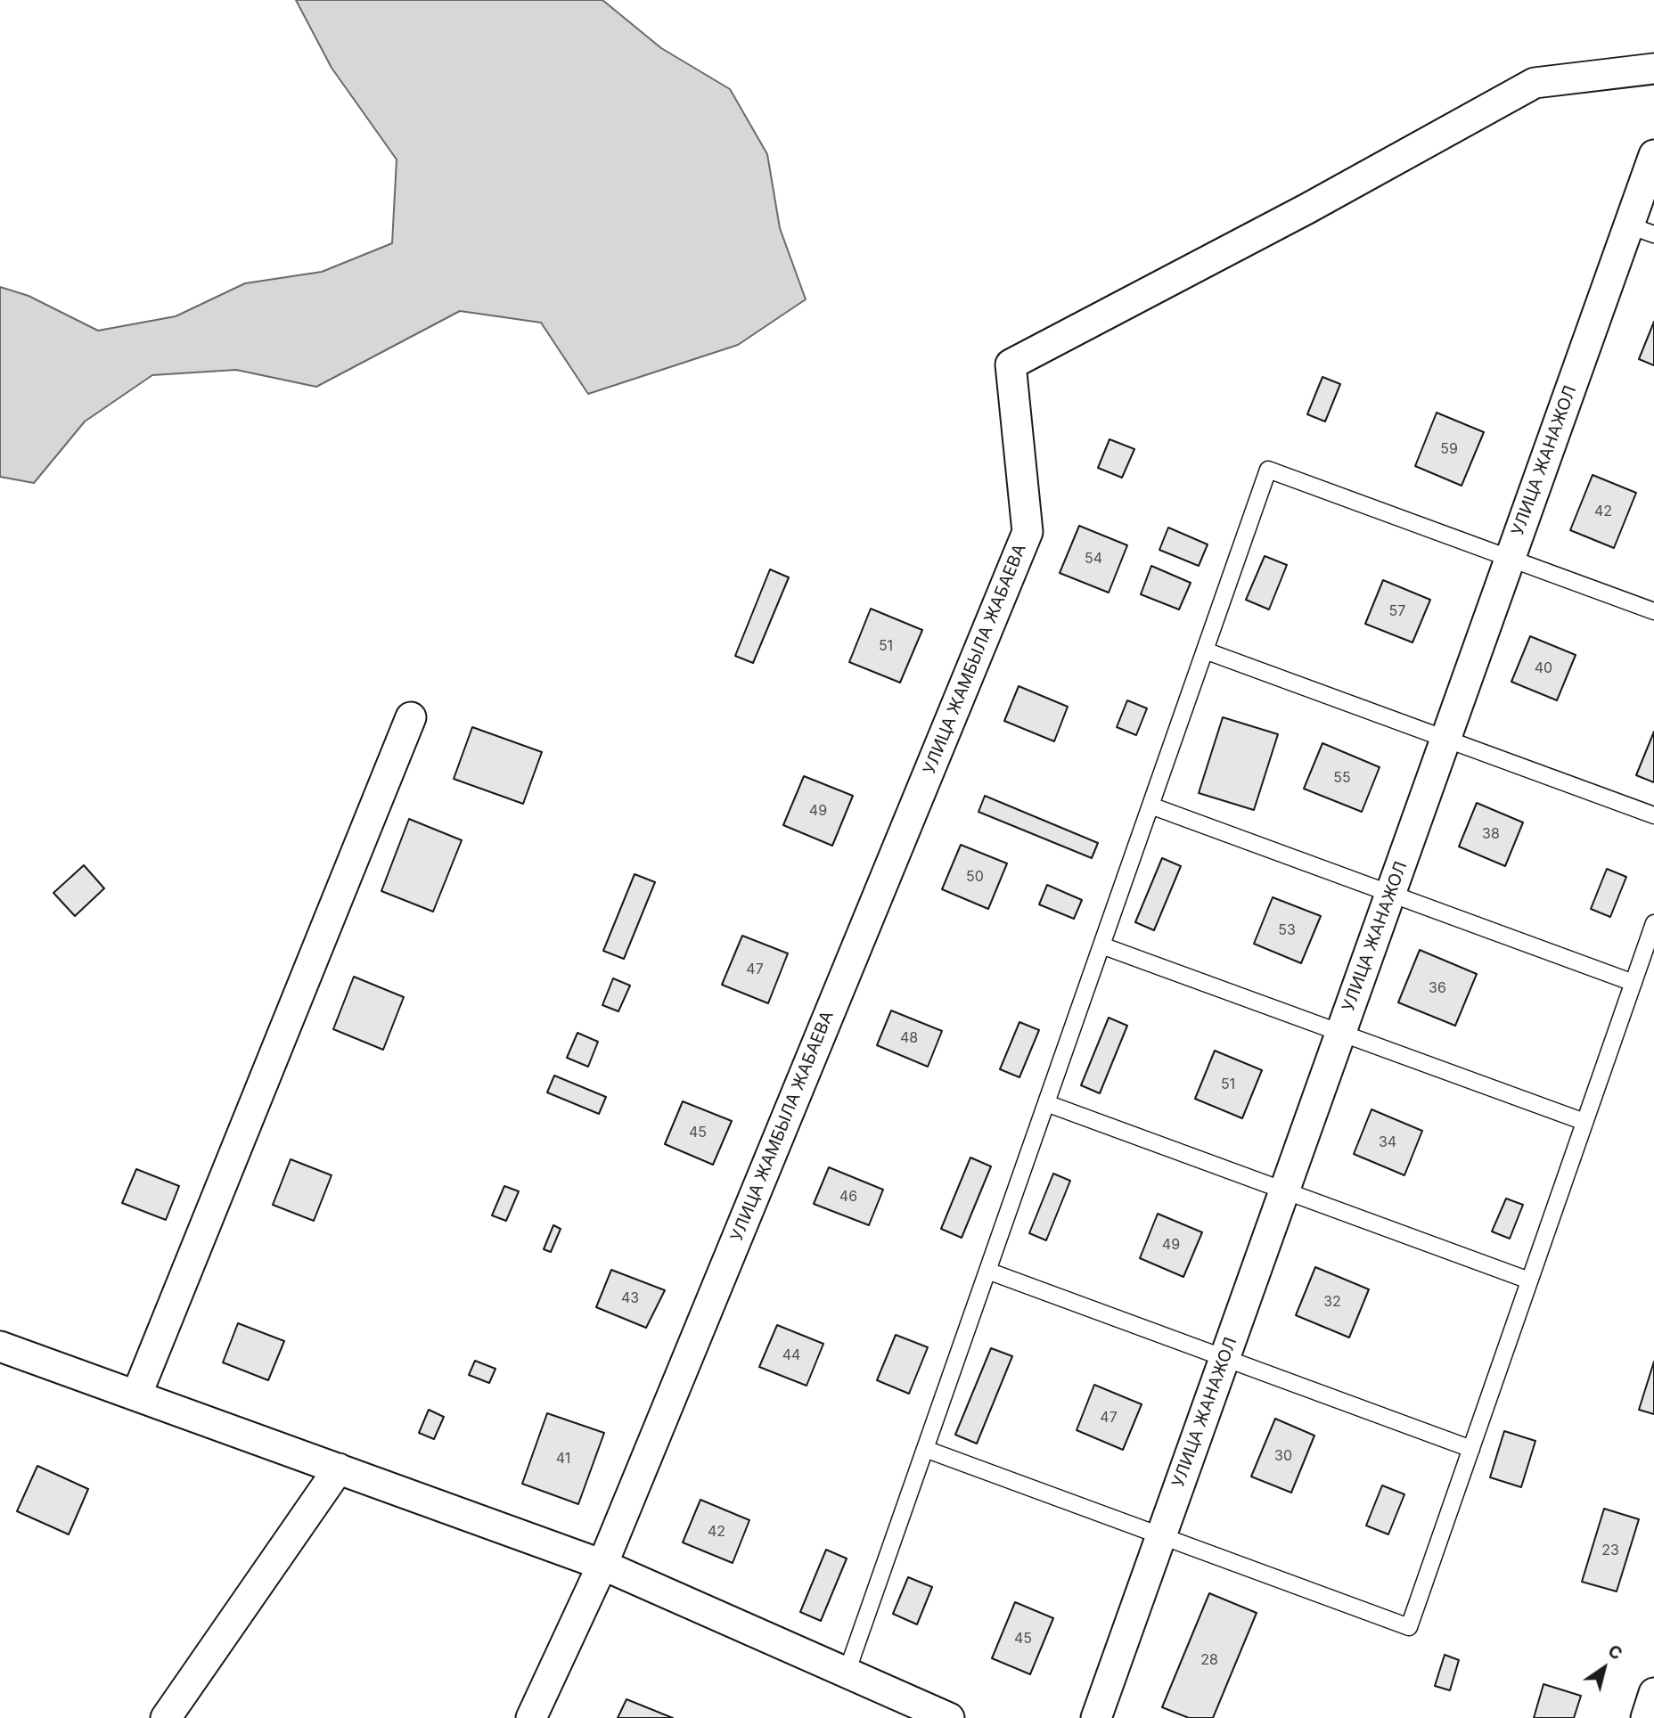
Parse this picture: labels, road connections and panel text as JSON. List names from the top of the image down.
{
  "streets": {
    "street": ["УЛИЦА ЖАНАЖОЛ", "УЛИЦА ЖАМБЫЛА ЖАБАЕВА"]
  },
  "house_numbers": [
    "59",
    "42",
    "54",
    "57",
    "51",
    "40",
    "55",
    "49",
    "38",
    "50",
    "53",
    "47",
    "36",
    "48",
    "51",
    "45",
    "34",
    "46",
    "49",
    "43",
    "32",
    "44",
    "47",
    "30",
    "41",
    "42",
    "23",
    "45",
    "28"
  ],
  "north": "top right"
}
